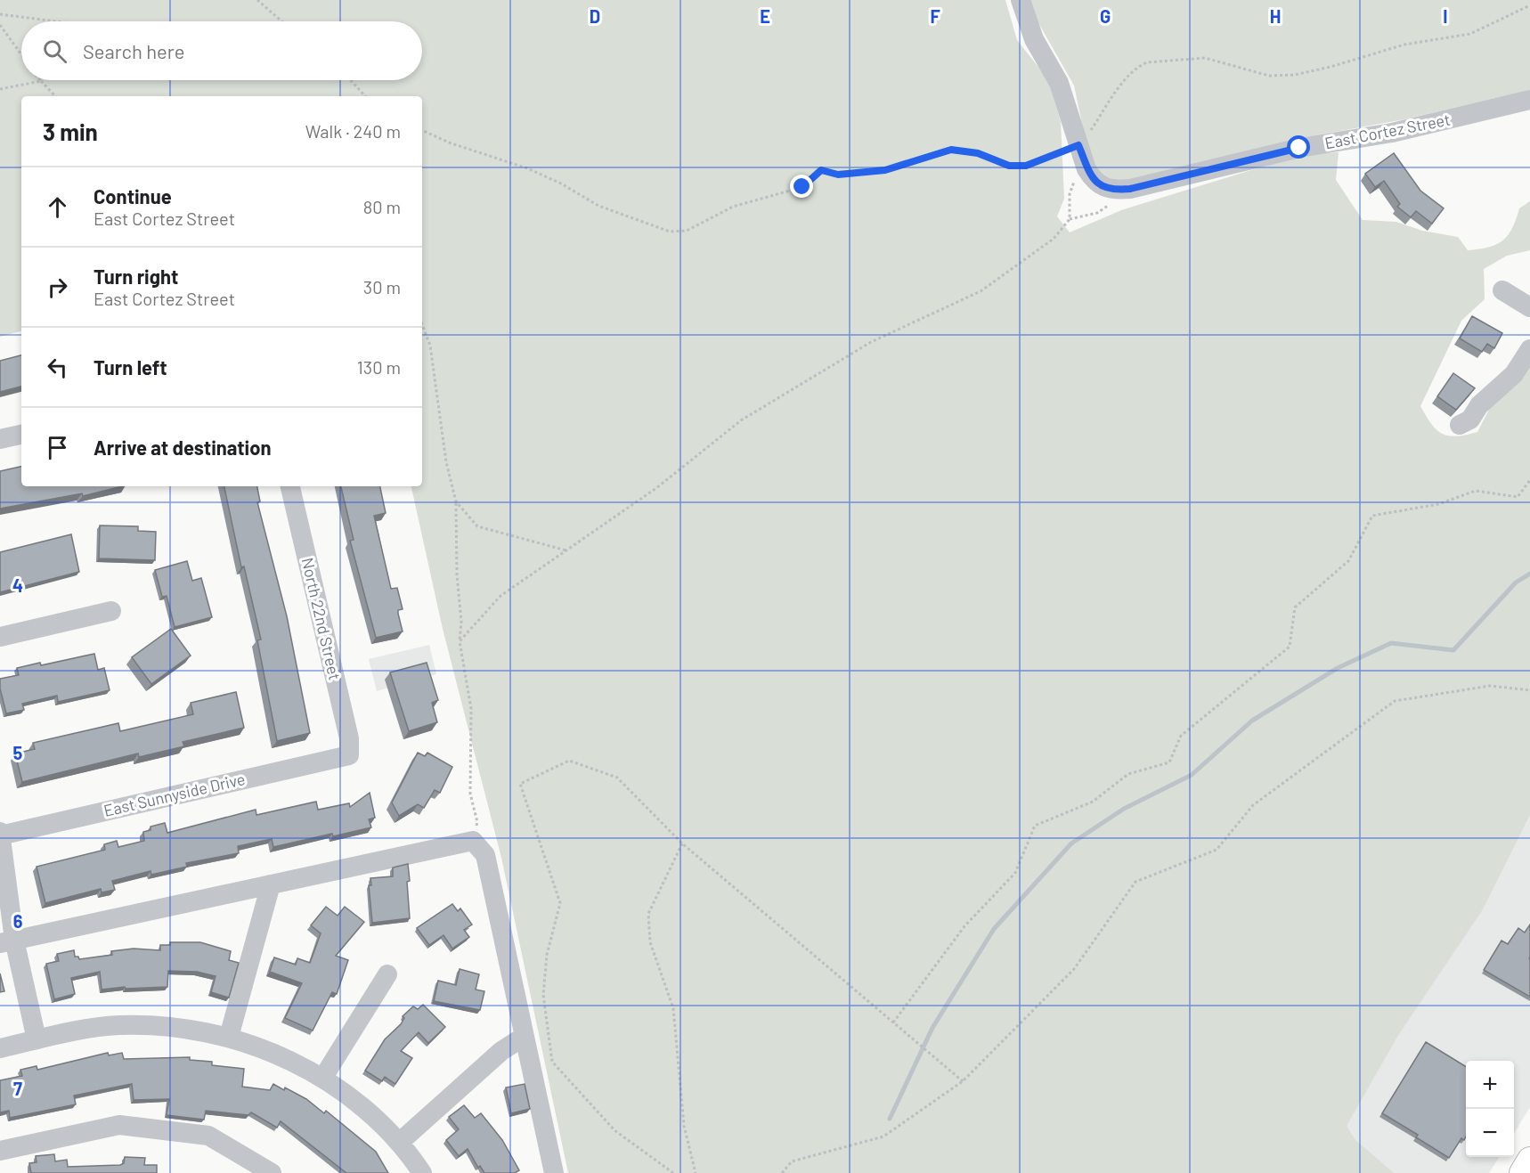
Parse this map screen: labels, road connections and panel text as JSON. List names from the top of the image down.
{
  "streets": {
    "street": ["East Cortez Street", "North 22nd Street", "East Sunnyside Drive"]
  },
  "crossings": [
    ["North 22nd Street", "East Sunnyside Drive"]
  ],
  "page": {
    "search": "Search here",
    "heading": ["3 min", "Walk · 240 m"],
    "list": [
      ["Continue", "East Cortez Street", "80 m"],
      ["Turn right", "East Cortez Street", "30 m"],
      ["Turn left", "130 m"],
      "Arrive at destination"
    ],
    "map_buttons": ["+", "−"]
  },
  "grid": {
    "columns": [
      "D",
      "E",
      "F",
      "G",
      "H",
      "I"
    ],
    "rows": [
      "4",
      "5",
      "6",
      "7"
    ]
  }
}
